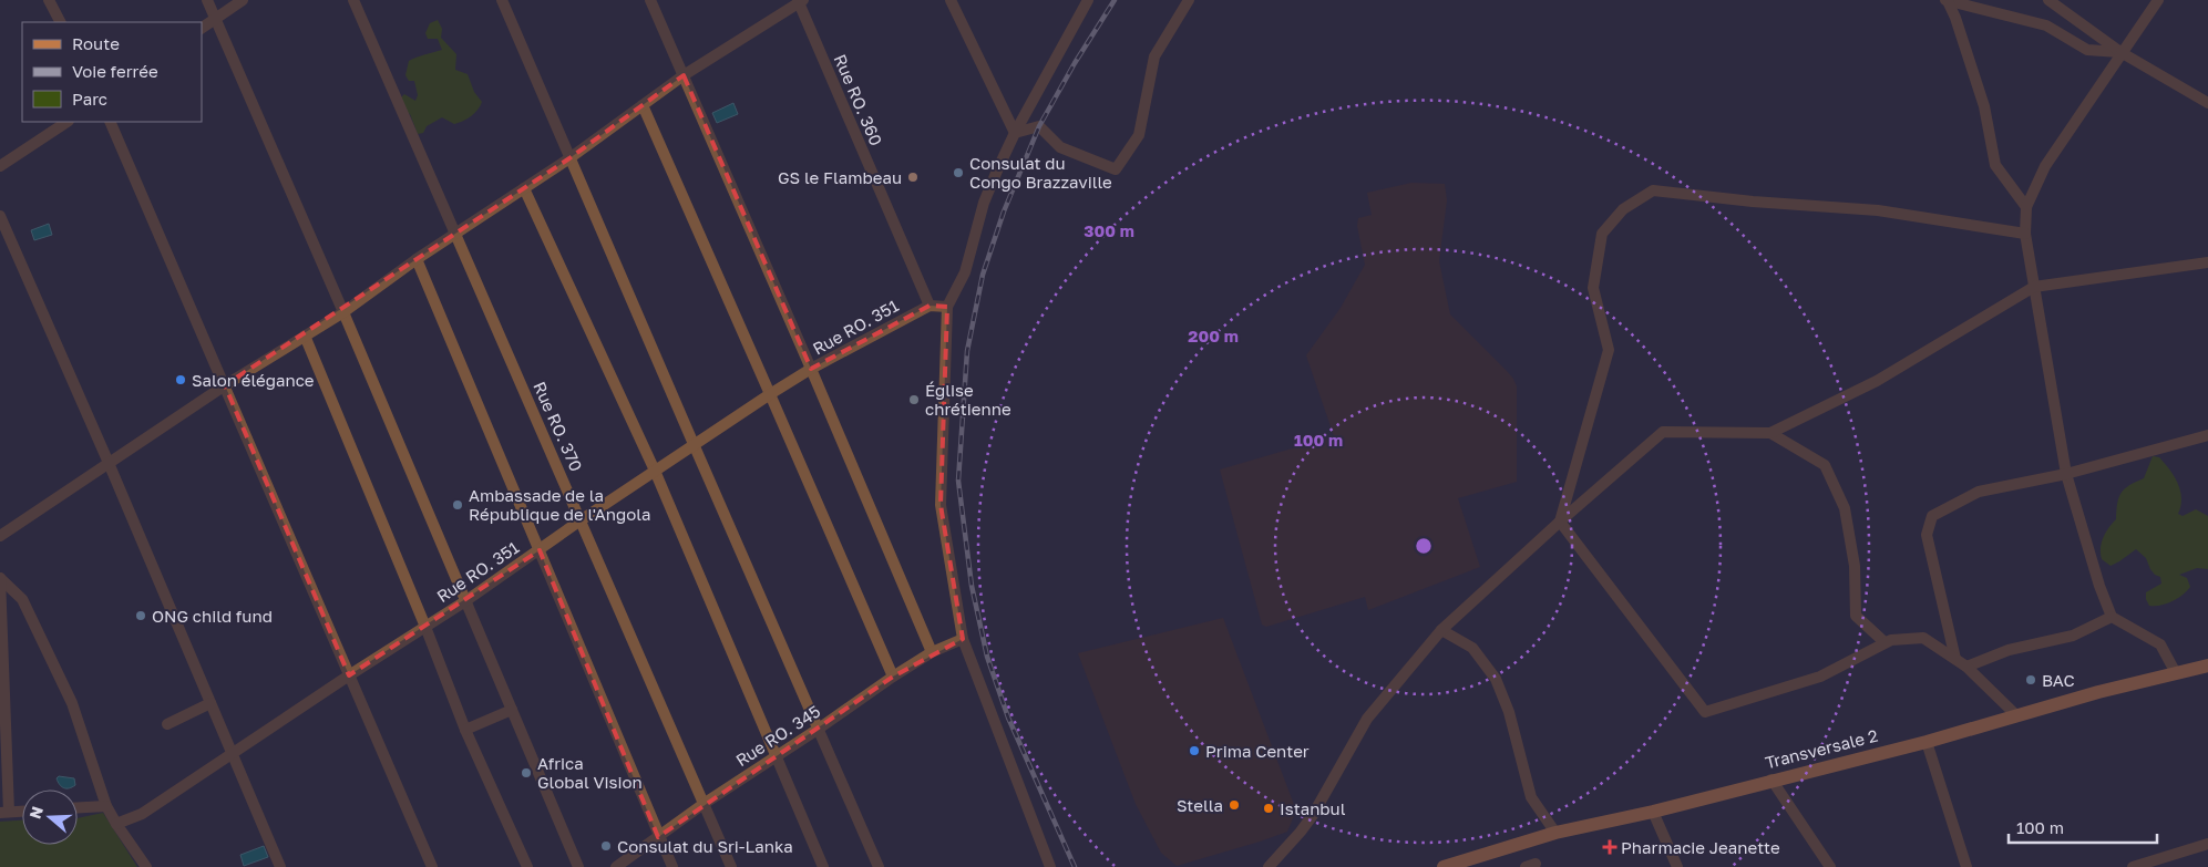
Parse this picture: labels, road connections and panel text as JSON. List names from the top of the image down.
{
  "streets": {
    "main road": ["Transversale 2"],
    "street": [
      "Rue RO. 360",
      "Rue RO. 351",
      "Rue RO. 370",
      "Rue RO. 345"
    ]
  },
  "crossings": [
    ["Rue RO. 360", "Rue RO. 351"],
    ["Rue RO. 351", "Rue RO. 370"],
    ["Rue RO. 370", "Rue RO. 345"]
  ],
  "places": {
    "other": [
      "Consulat du Congo Brazzaville",
      "GS le Flambeau",
      "Salon élégance",
      "Église chrétienne",
      "Ambassade de la République de l'Angola",
      "ONG child fund",
      "BAC",
      "Prima Center",
      "Africa Global Vision",
      "Stella",
      "Istanbul",
      "Consulat du Sri-Lanka"
    ],
    "health": ["Pharmacie Jeanette"]
  },
  "legend": ["Route", "Voie ferrée", "Parc"],
  "scale_bar": "100 m",
  "north": "left",
  "rings": ["300 m", "200 m", "100 m"]
}
